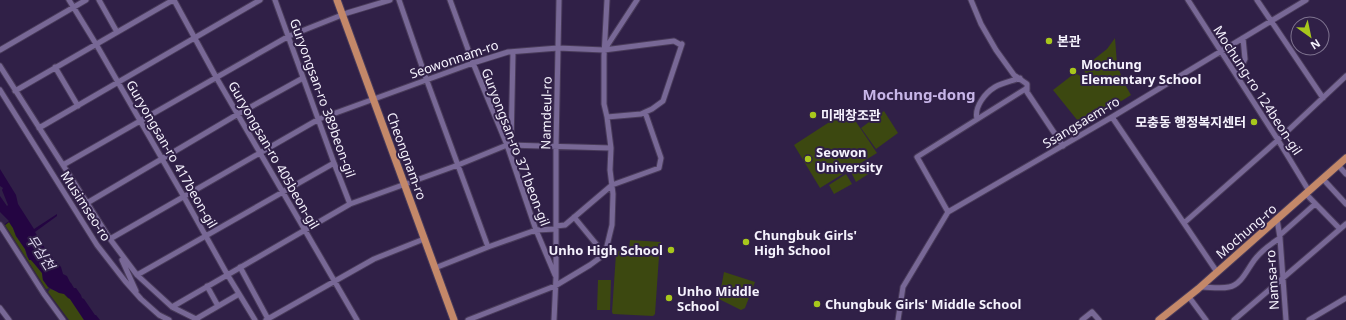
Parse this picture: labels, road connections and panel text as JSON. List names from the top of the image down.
{
  "streets": {
    "main road": ["Cheongnam-ro", "Mochung-ro"],
    "street": [
      "Seowonnam-ro",
      "Mochung-ro 124beon-gil",
      "Guryongsan-ro 389beon-gil",
      "Namdeul-ro",
      "Ssangsaem-ro",
      "Guryongsan-ro 371beon-gil",
      "Guryongsan-ro 417beon-gil",
      "Guryongsan-ro 405beon-gil",
      "Musimseo-ro",
      "Namsa-ro"
    ]
  },
  "crossings": [
    ["Seowonnam-ro", "Guryongsan-ro 389beon-gil"],
    ["Seowonnam-ro", "Namdeul-ro"],
    ["Seowonnam-ro", "Guryongsan-ro 371beon-gil"],
    ["Seowonnam-ro", "Guryongsan-ro 417beon-gil"],
    ["Seowonnam-ro", "Guryongsan-ro 405beon-gil"],
    ["Seowonnam-ro", "Cheongnam-ro"],
    ["Mochung-ro 124beon-gil", "Ssangsaem-ro"],
    ["Mochung-ro 124beon-gil", "Mochung-ro"],
    ["Mochung-ro 124beon-gil", "Namsa-ro"],
    ["Namdeul-ro", "Guryongsan-ro 371beon-gil"],
    ["Mochung-ro", "Namsa-ro"]
  ],
  "districts": ["Mochung-dong"],
  "water": ["무심천"],
  "places": [
    "본관",
    "Mochung Elementary School",
    "미래창조관",
    "모충동 행정복지센터",
    "Seowon University",
    "Chungbuk Girls' High School",
    "Unho High School",
    "Unho Middle School",
    "Chungbuk Girls' Middle School"
  ],
  "north": "bottom right"
}
